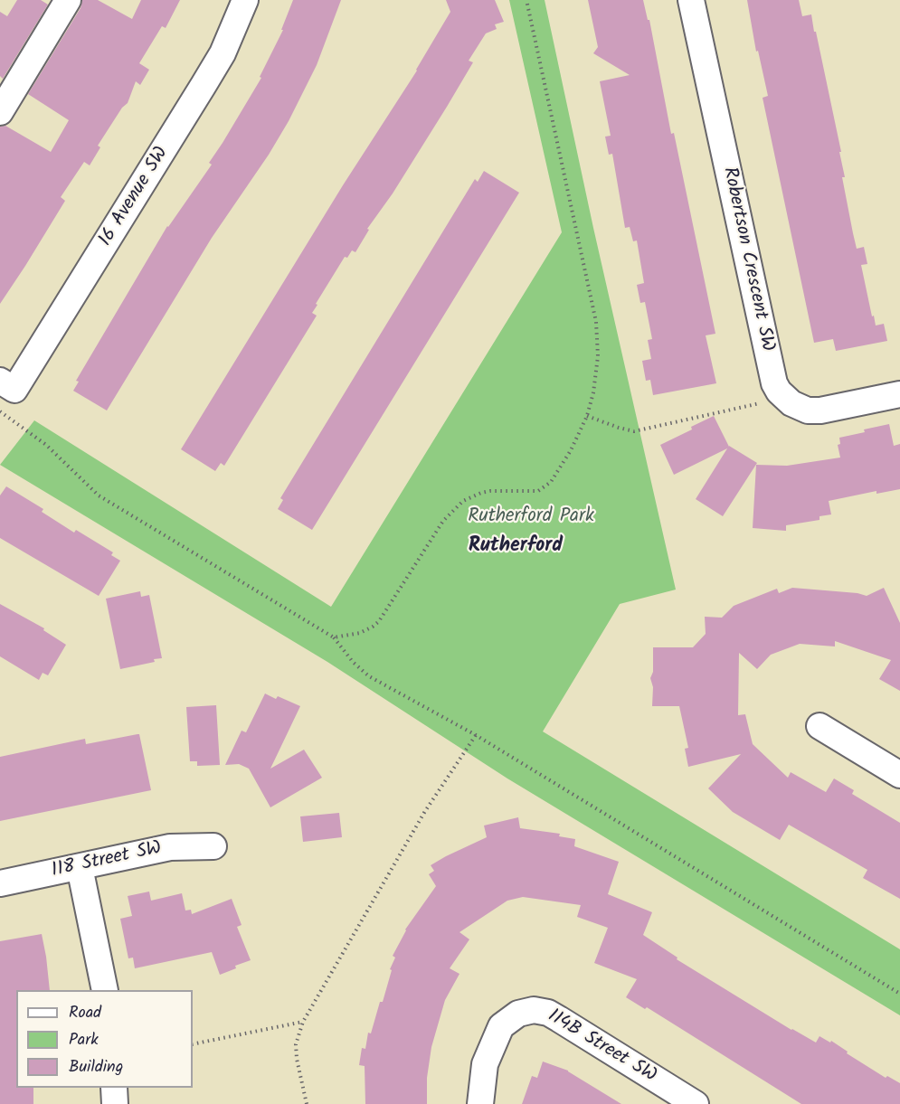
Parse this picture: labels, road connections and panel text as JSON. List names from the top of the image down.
{
  "streets": {
    "street": [
      "16 Avenue SW",
      "Robertson Crescent SW",
      "118 Street SW",
      "114B Street SW"
    ]
  },
  "districts": ["Rutherford"],
  "parks": ["Rutherford Park"],
  "legend": ["Road", "Park", "Building"]
}
